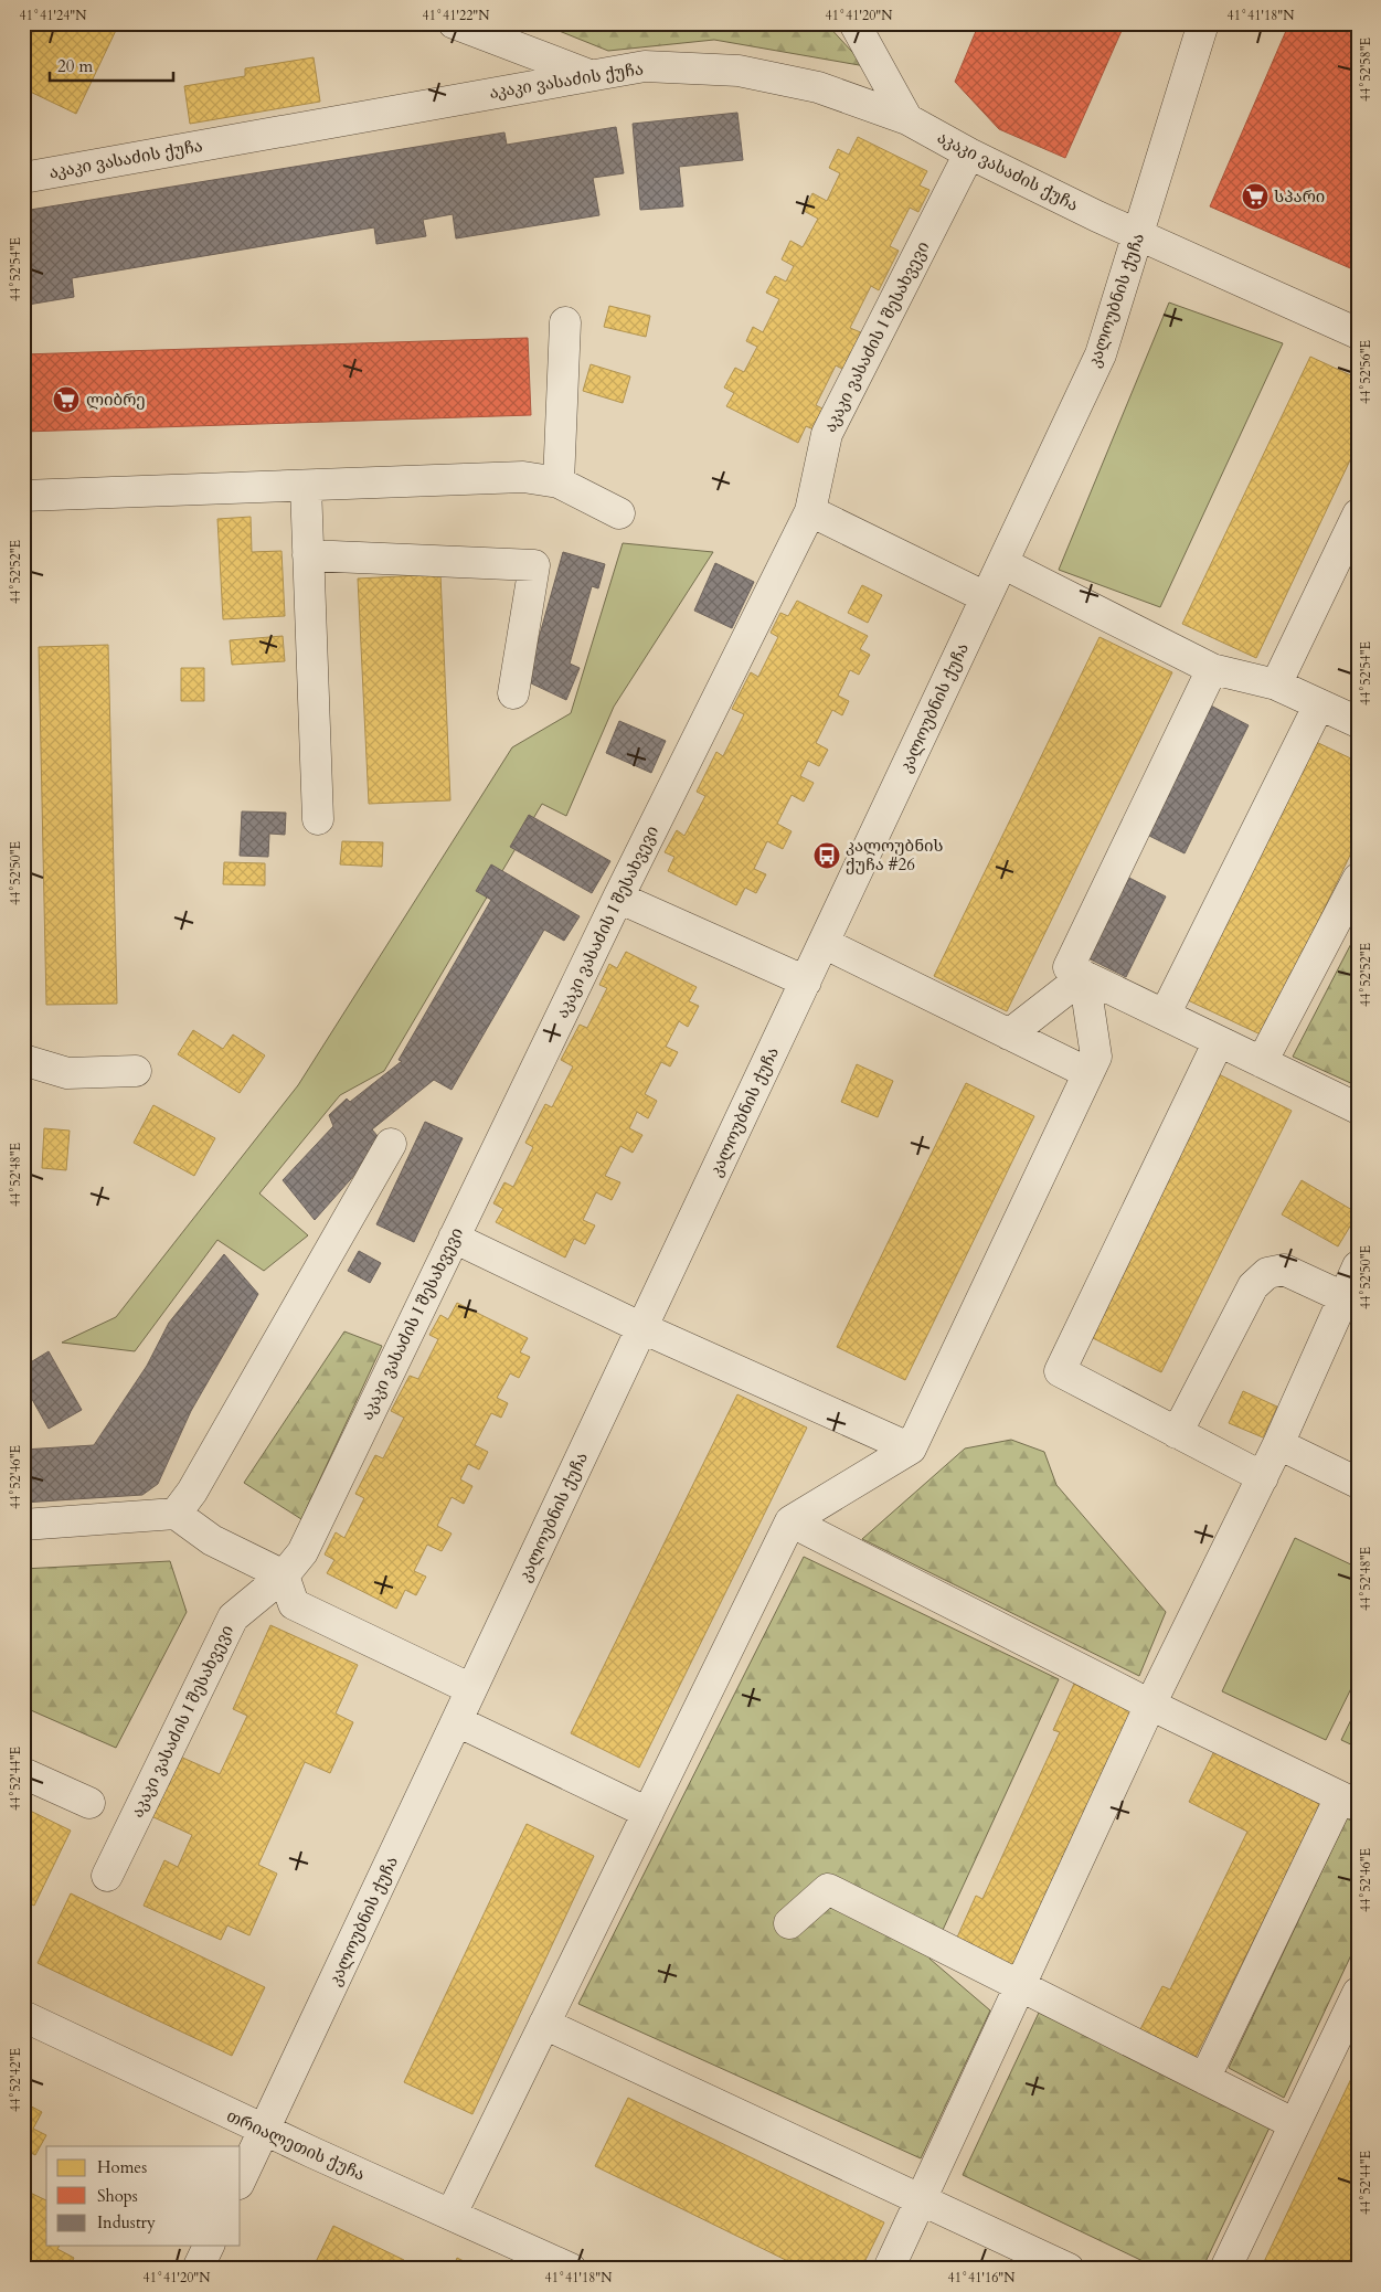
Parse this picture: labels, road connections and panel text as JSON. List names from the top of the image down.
{
  "streets": {
    "street": [
      "აკაკი ვასაძის ქუჩა",
      "კალოუბნის ქუჩა",
      "აკაკი ვასაძის I შესახვევი",
      "თრიალეთის ქუჩა"
    ]
  },
  "crossings": [
    ["აკაკი ვასაძის ქუჩა", "კალოუბნის ქუჩა"],
    ["აკაკი ვასაძის ქუჩა", "აკაკი ვასაძის I შესახვევი"],
    ["კალოუბნის ქუჩა", "თრიალეთის ქუჩა"]
  ],
  "places": {
    "supermarket": ["სპარი", "ლიბრე"],
    "bus stop": ["კალოუბნის ქუჩა #26"]
  },
  "legend": ["Homes", "Shops", "Industry"],
  "scale_bar": "20 m",
  "coordinates": [
    "41°41'24\"N",
    "41°41'22\"N",
    "41°41'20\"N",
    "41°41'18\"N",
    "44°52'58\"E",
    "44°52'54\"E",
    "44°52'56\"E",
    "44°52'52\"E",
    "44°52'50\"E",
    "44°52'48\"E",
    "44°52'46\"E",
    "44°52'44\"E",
    "44°52'42\"E",
    "41°41'16\"N"
  ]
}
